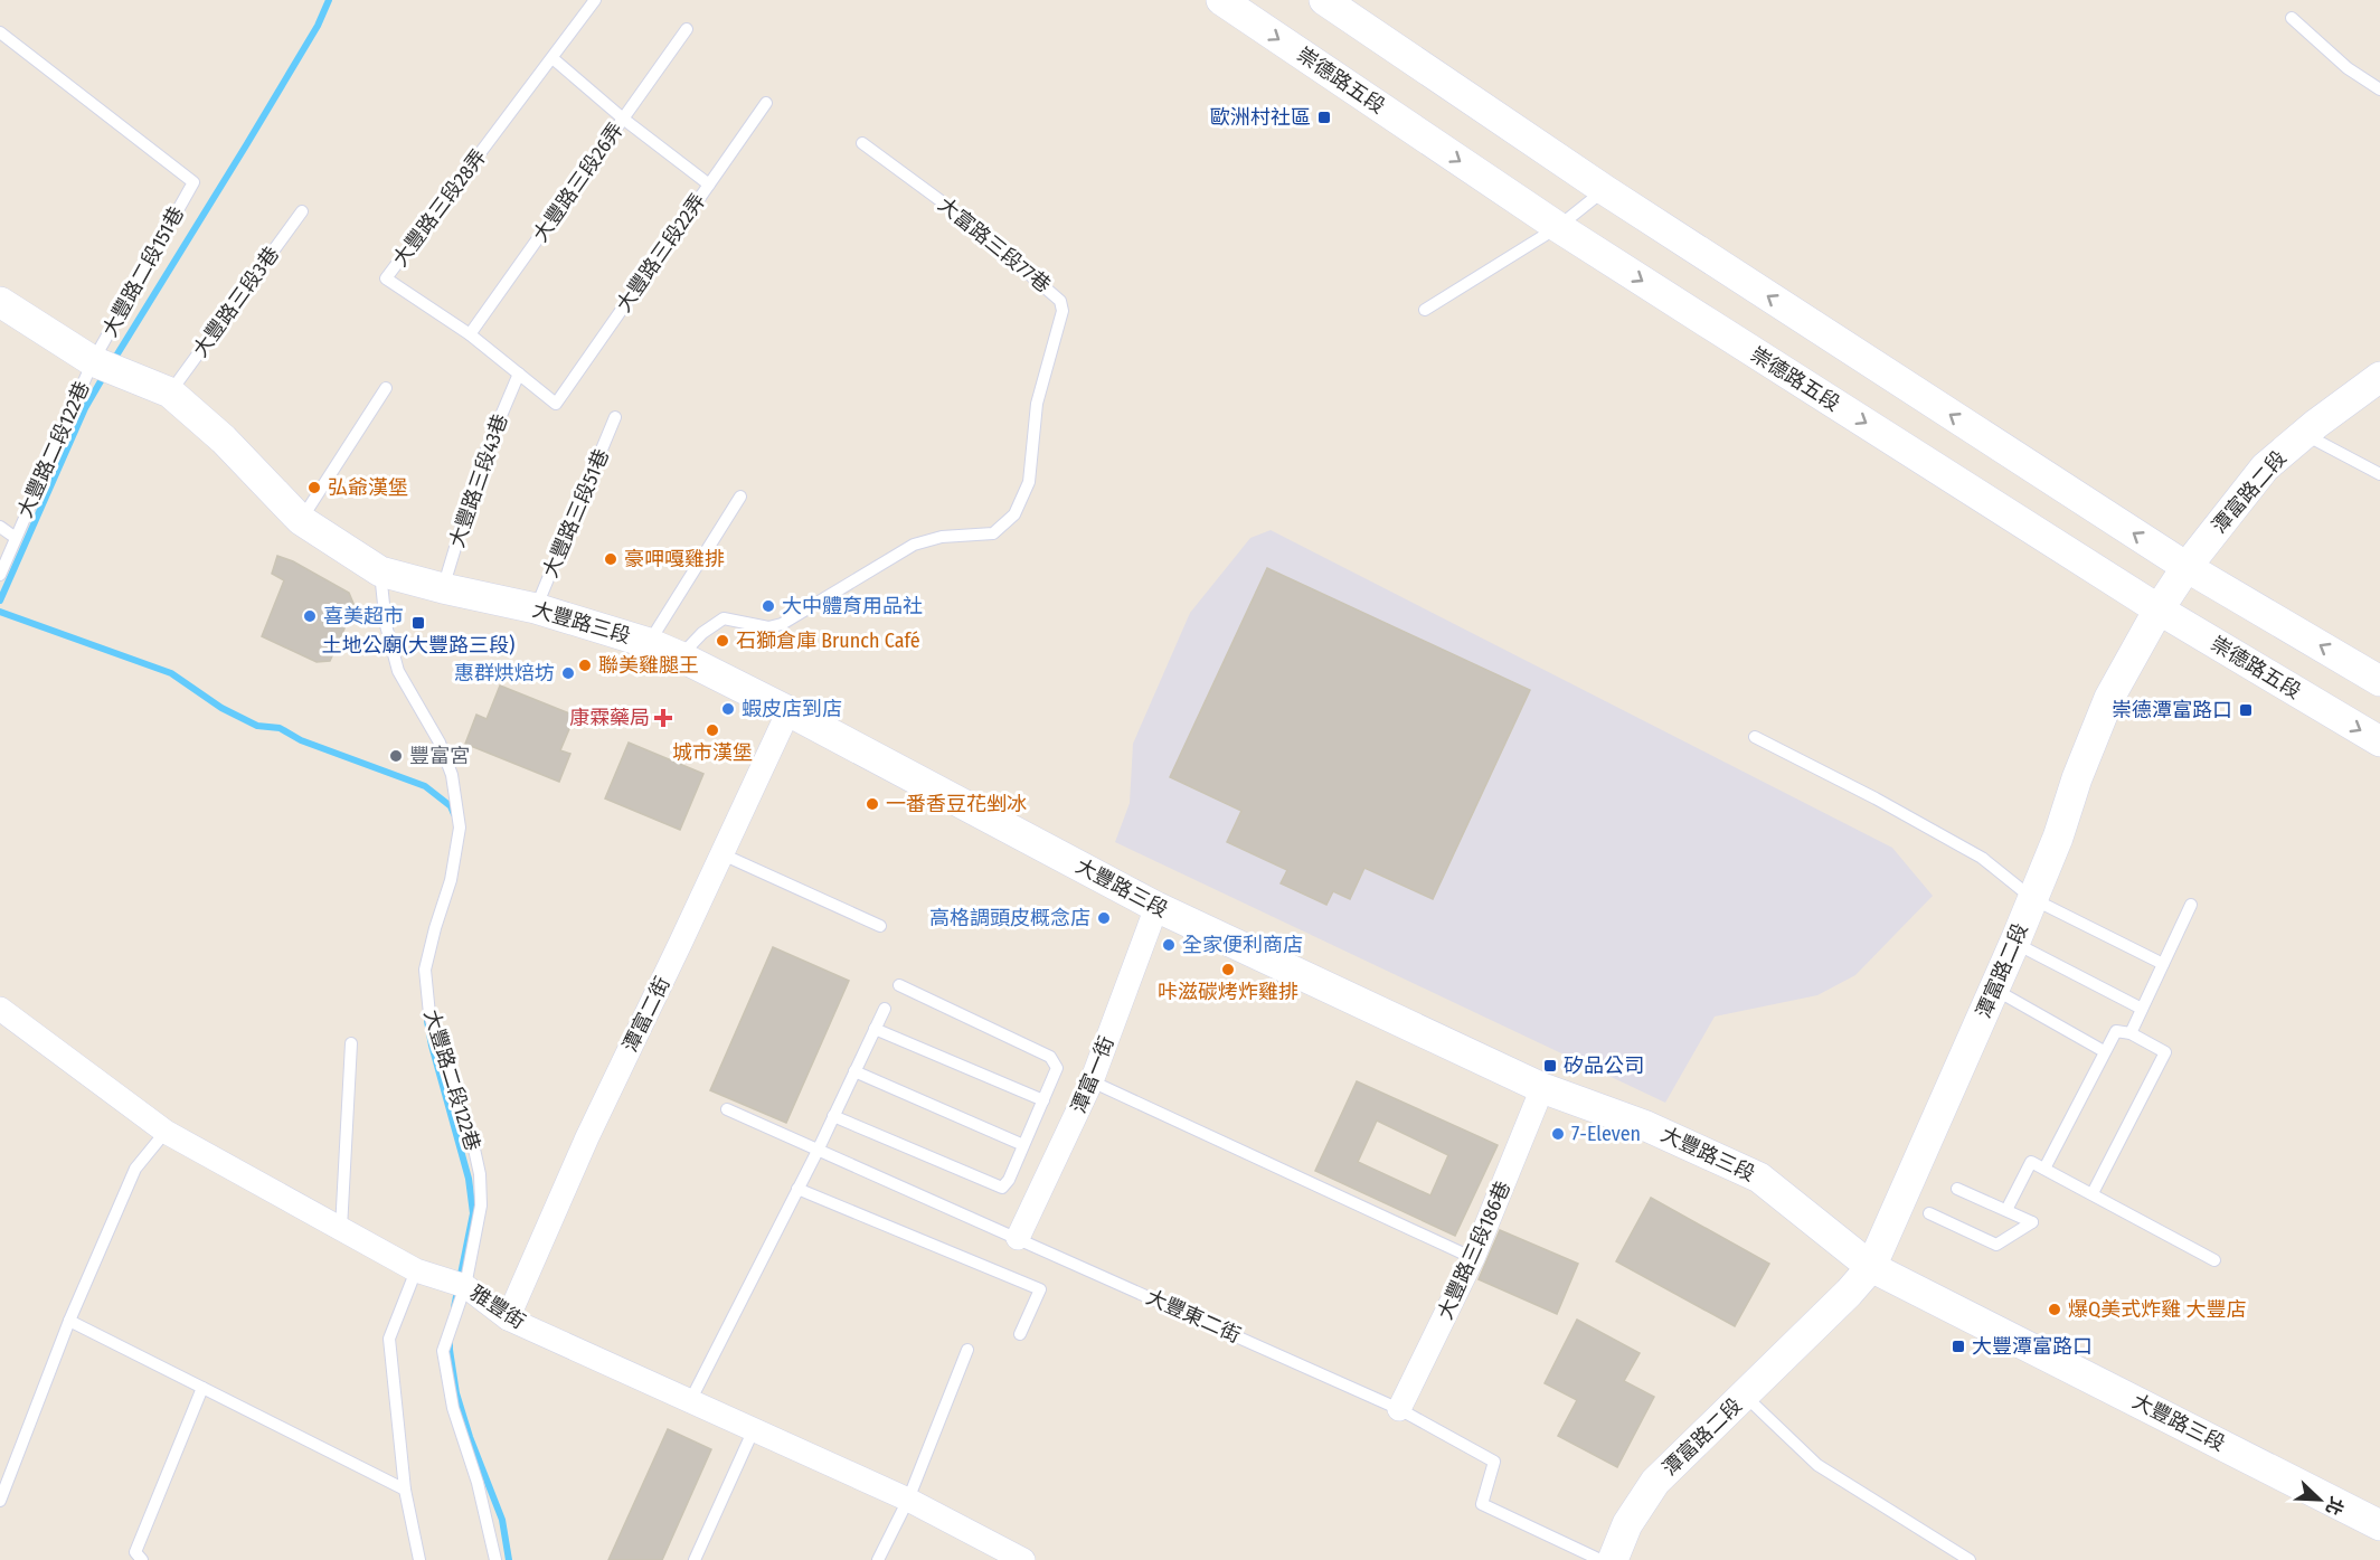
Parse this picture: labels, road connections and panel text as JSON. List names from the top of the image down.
{
  "streets": {
    "street": [
      "崇德路五段",
      "潭富路二段",
      "大豐路三段",
      "潭富二街",
      "潭富一街",
      "大豐路三段186巷",
      "雅豐街"
    ],
    "lane": [
      "大豐路三段26弄",
      "大豐路三段28弄",
      "大富路三段77巷",
      "大豐路三段22弄",
      "大豐路二段151巷",
      "大豐路三段3巷",
      "大豐路二段122巷",
      "大豐路三段43巷",
      "大豐路三段51巷",
      "大豐東二街"
    ]
  },
  "crossings": [
    ["崇德路五段", "潭富路二段"],
    ["大豐路三段26弄", "大豐路三段28弄"],
    ["大豐路三段28弄", "大豐路三段22弄"],
    ["大豐路三段28弄", "大豐路三段43巷"],
    ["大富路三段77巷", "大豐路三段"],
    ["大豐路二段151巷", "大豐路二段122巷"],
    ["大豐路二段151巷", "大豐路三段"],
    ["大豐路三段3巷", "大豐路三段"],
    ["大豐路二段122巷", "大豐路三段"],
    ["大豐路二段122巷", "雅豐街"],
    ["大豐路三段43巷", "大豐路三段"],
    ["潭富路二段", "大豐路三段"],
    ["大豐路三段51巷", "大豐路三段"],
    ["大豐路三段", "潭富二街"],
    ["大豐路三段", "潭富一街"],
    ["大豐路三段", "大豐路三段186巷"],
    ["潭富二街", "雅豐街"],
    ["潭富一街", "大豐東二街"],
    ["大豐路三段186巷", "大豐東二街"]
  ],
  "places": {
    "transit": [
      "歐洲村社區",
      "土地公廟(大豐路三段)",
      "崇德潭富路口",
      "矽品公司",
      "大豐潭富路口"
    ],
    "other": [
      "弘爺漢堡",
      "豪呷嘎雞排",
      "大中體育用品社",
      "喜美超市",
      "石獅倉庫 Brunch Café",
      "聯美雞腿王",
      "惠群烘焙坊",
      "蝦皮店到店",
      "城市漢堡",
      "豐富宮",
      "一番香豆花剉冰",
      "高格調頭皮概念店",
      "全家便利商店",
      "咔滋碳烤炸雞排",
      "7-Eleven",
      "爆Q美式炸雞 大豐店"
    ],
    "health": ["康霖藥局"]
  },
  "north": "bottom right"
}
